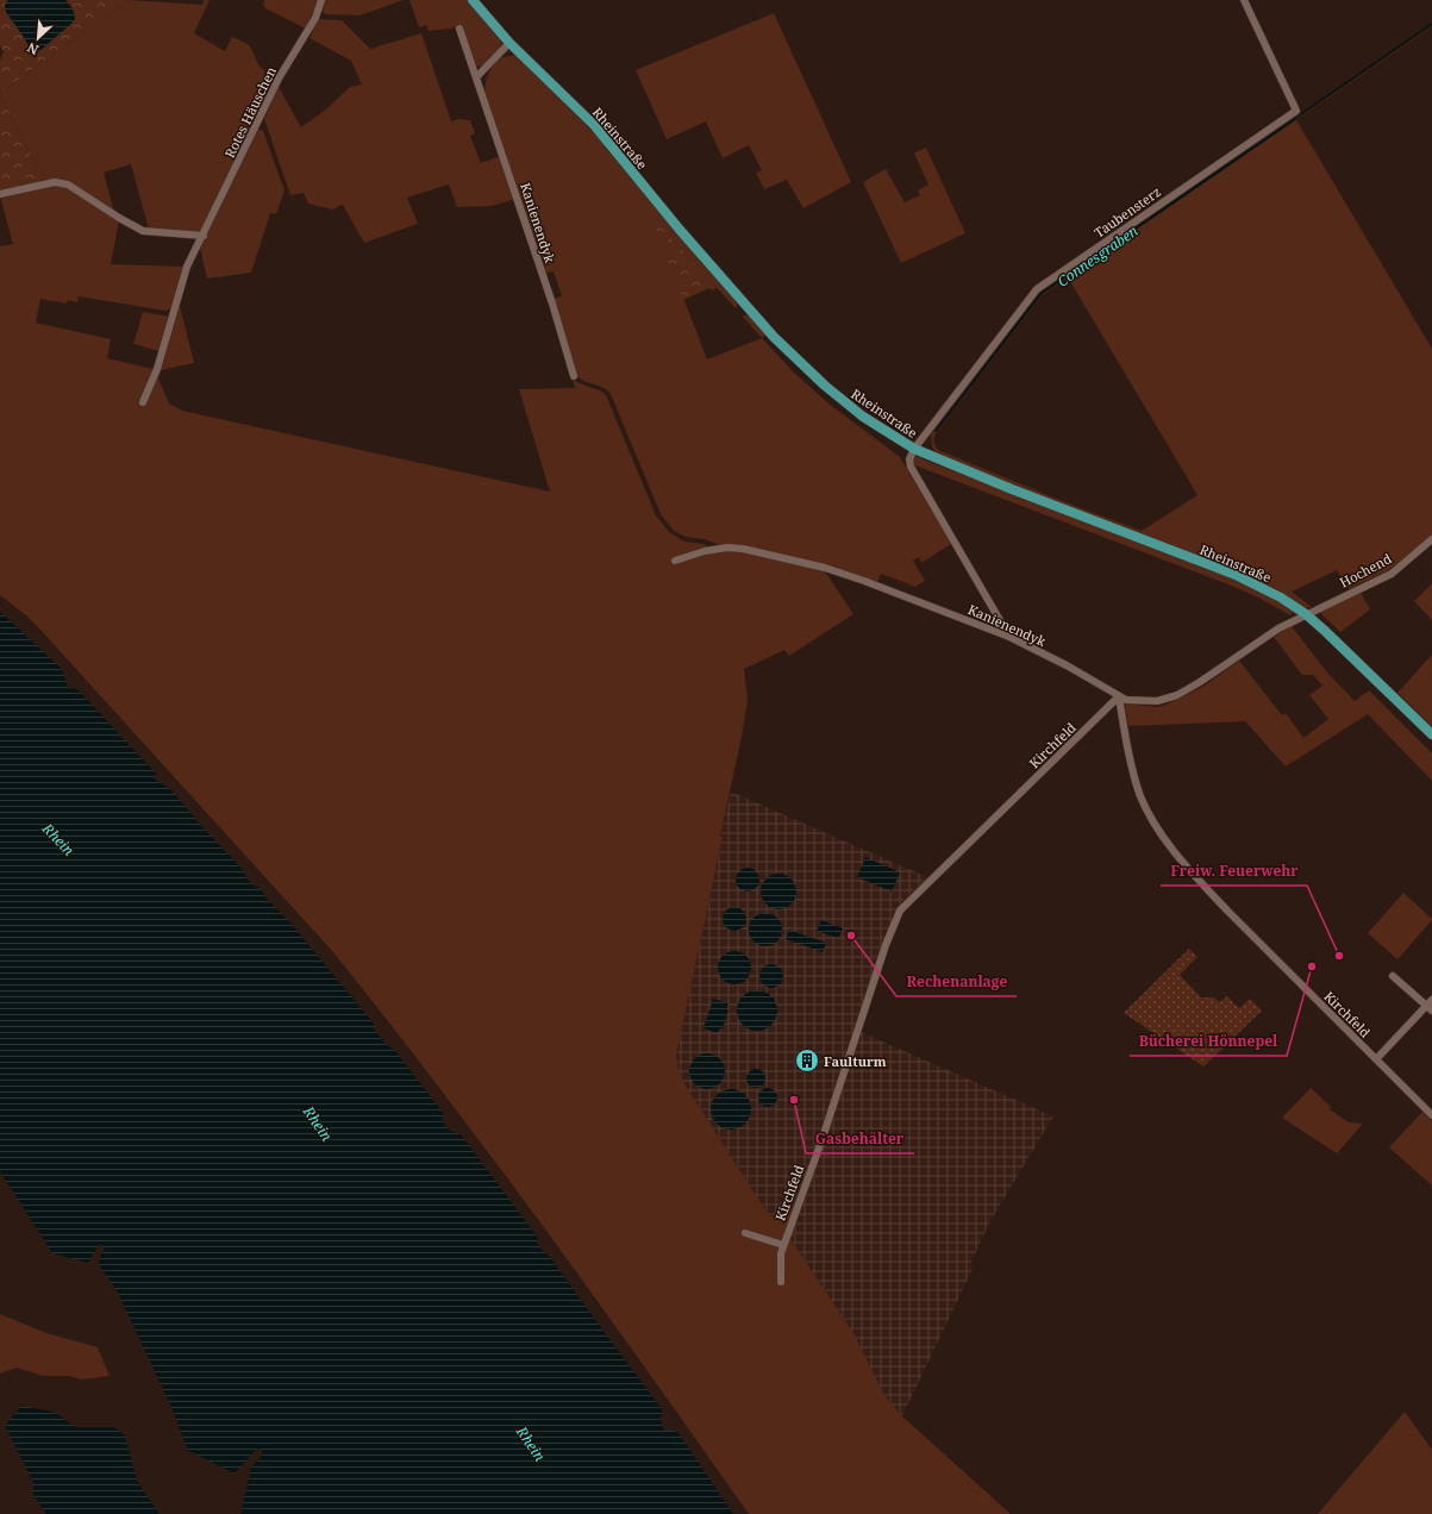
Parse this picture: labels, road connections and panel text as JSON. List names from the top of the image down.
{
  "streets": {
    "main road": ["Rheinstraße"],
    "street": [
      "Rotes Häuschen",
      "Taubensterz",
      "Kanienendyk",
      "Hochend",
      "Kirchfeld"
    ]
  },
  "crossings": [
    ["Rheinstraße", "Taubensterz"],
    ["Rheinstraße", "Kanienendyk"],
    ["Rheinstraße", "Hochend"],
    ["Kanienendyk", "Hochend"],
    ["Kanienendyk", "Kirchfeld"]
  ],
  "water": ["Connesgraben", "Rhein"],
  "places": {
    "other": [
      "Rechenanlage",
      "Freiw. Feuerwehr",
      "Bücherei Hönnepel",
      "Gasbehälter"
    ],
    "building": ["Faulturm"]
  },
  "north": "bottom left"
}
